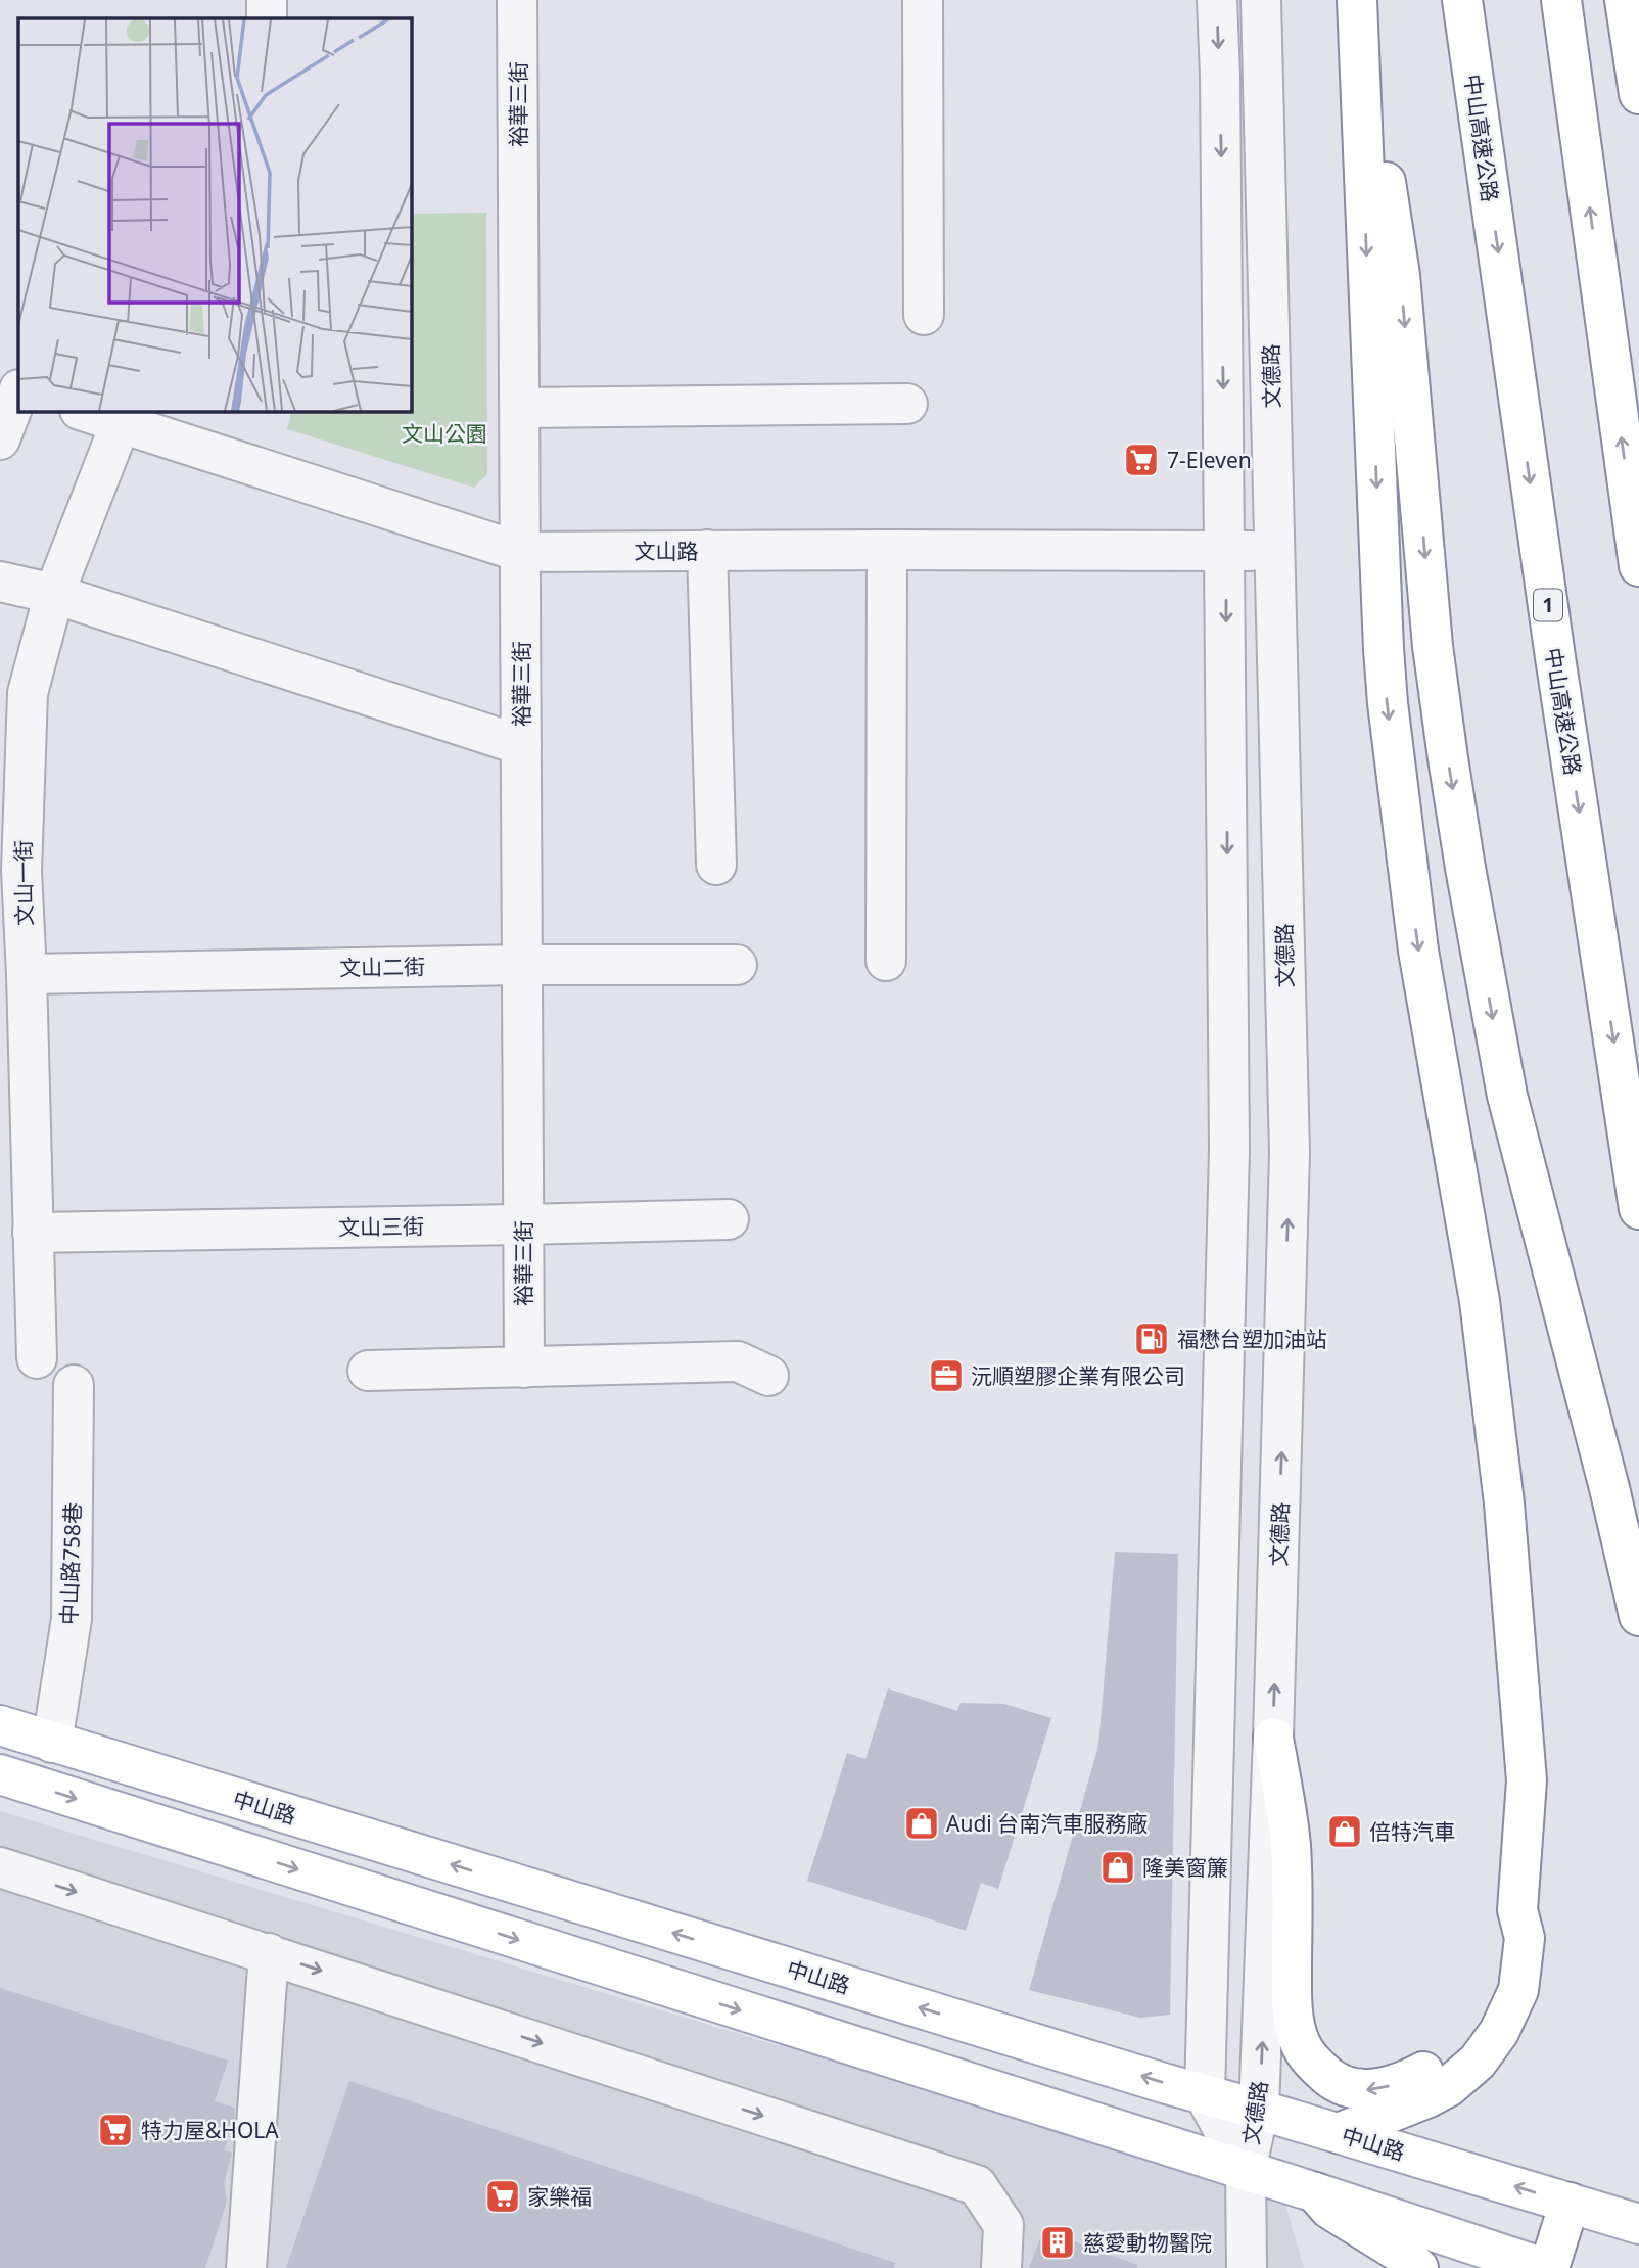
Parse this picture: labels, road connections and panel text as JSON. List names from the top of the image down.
{
  "streets": {
    "main road": ["中山高速公路", "1", "中山路"],
    "street": [
      "裕華三街",
      "文德路",
      "文山路",
      "文山一街",
      "文山二街",
      "文山三街",
      "中山路758巷"
    ]
  },
  "crossings": [
    ["裕華三街", "文山路"],
    ["裕華三街", "文山二街"],
    ["裕華三街", "文山三街"],
    ["文德路", "文山路"],
    ["文德路", "中山路"],
    ["文山路", "文山一街"],
    ["文山一街", "文山二街"],
    ["文山一街", "文山三街"],
    ["中山路758巷", "中山路"]
  ],
  "parks": ["文山公園"],
  "places": {
    "supermarket": ["7-Eleven", "特力屋&HOLA", "家樂福"],
    "fuel station": ["福懋台塑加油站"],
    "office": ["沅順塑膠企業有限公司"],
    "shop": ["Audi 台南汽車服務廠", "倍特汽車", "隆美窗簾"],
    "building": ["慈愛動物醫院"]
  }
}
